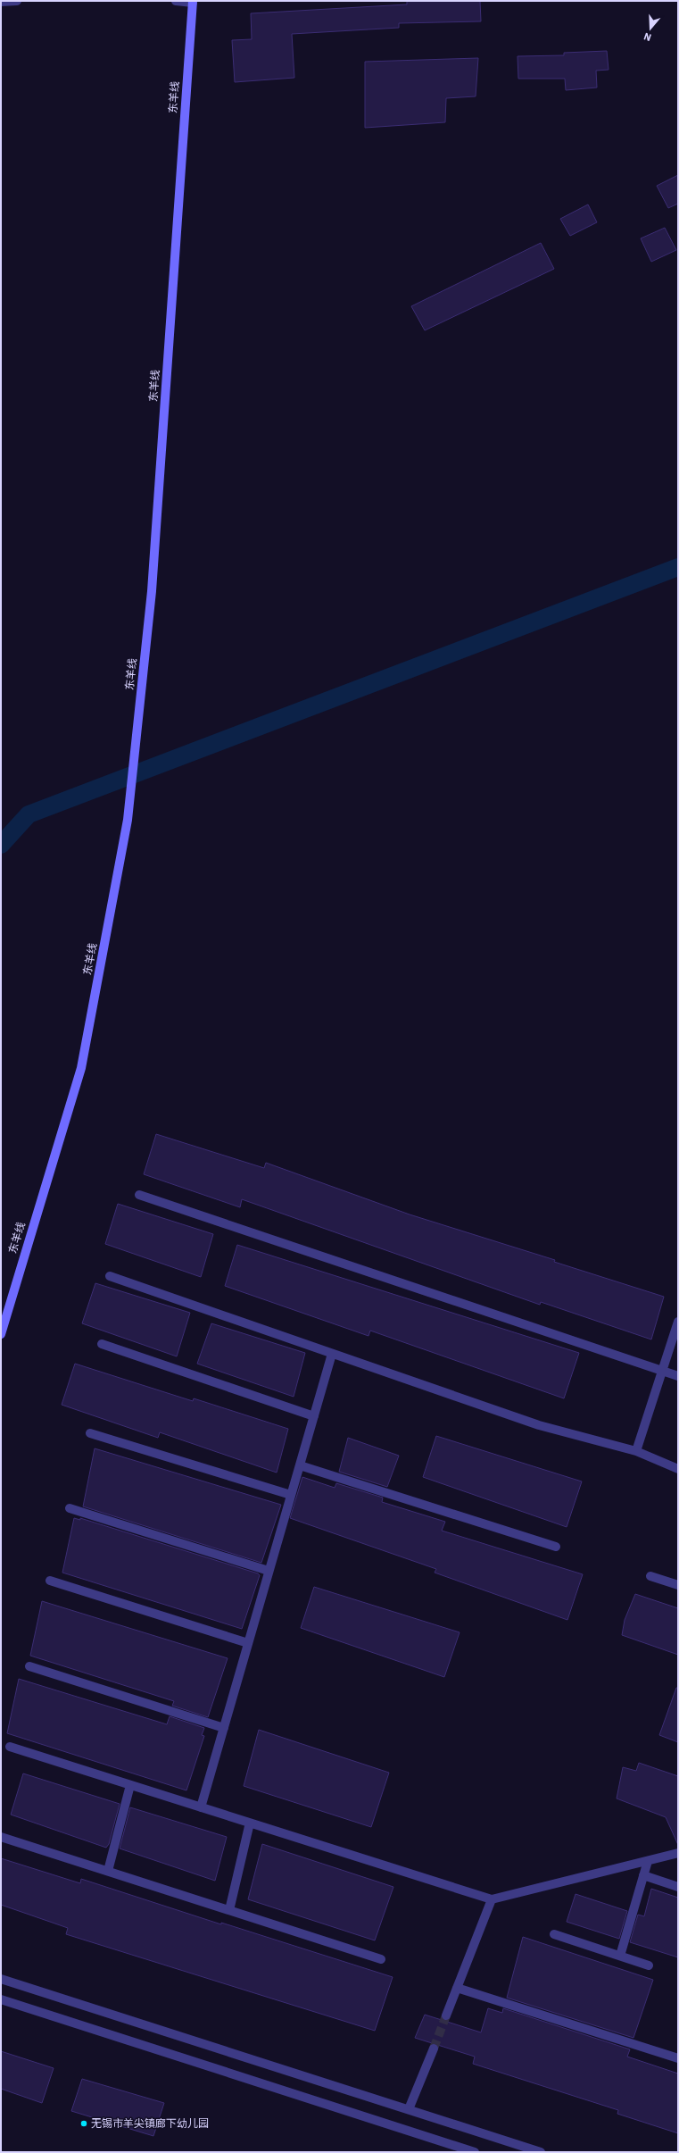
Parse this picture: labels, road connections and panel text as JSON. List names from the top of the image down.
{
  "streets": {
    "main road": ["东羊线"]
  },
  "places": ["无锡市羊尖镇廊下幼儿园"],
  "north": "bottom"
}
